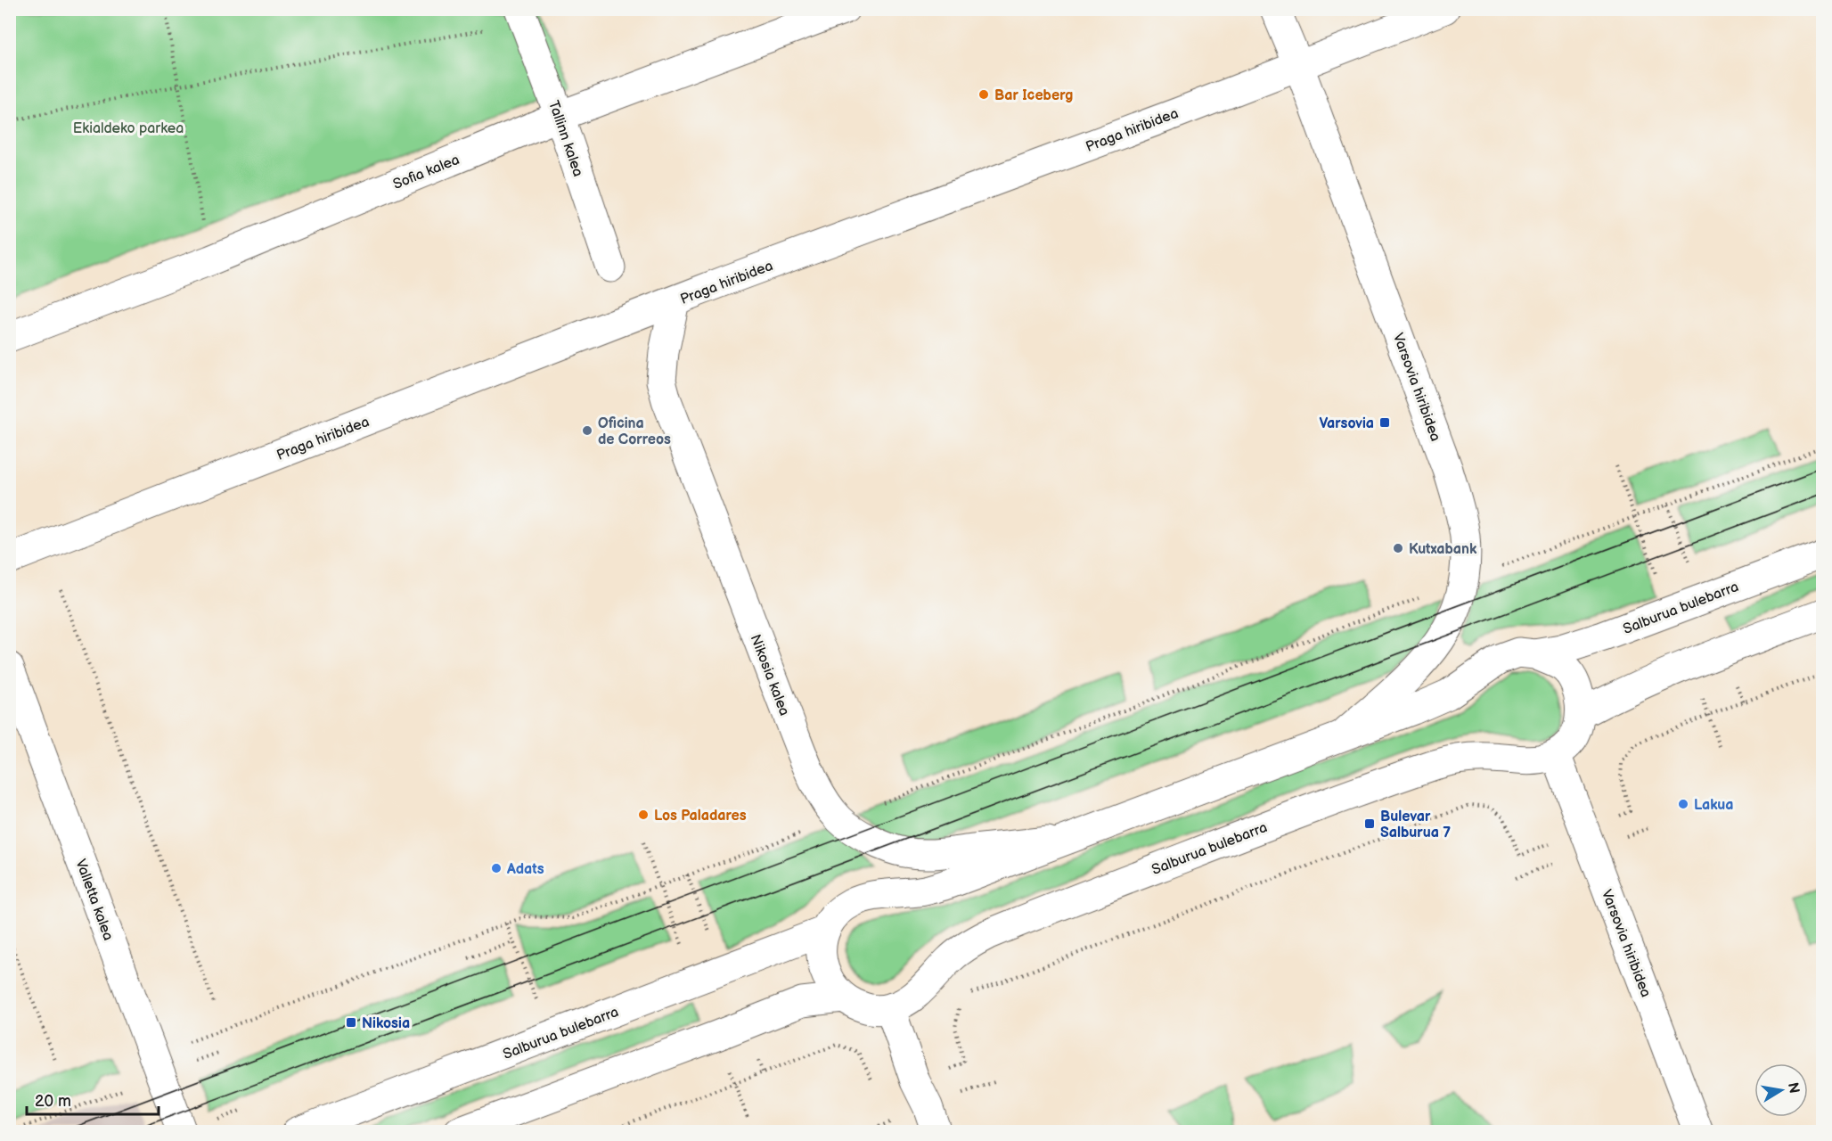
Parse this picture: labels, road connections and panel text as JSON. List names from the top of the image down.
{
  "streets": {
    "street": [
      "Praga hiribidea",
      "Tallinn kalea",
      "Sofia kalea",
      "Varsovia hiribidea",
      "Salburua bulebarra",
      "Nikosia kalea",
      "Valletta kalea"
    ]
  },
  "crossings": [
    ["Praga hiribidea", "Varsovia hiribidea"],
    ["Praga hiribidea", "Nikosia kalea"],
    ["Tallinn kalea", "Sofia kalea"],
    ["Varsovia hiribidea", "Salburua bulebarra"],
    ["Salburua bulebarra", "Nikosia kalea"]
  ],
  "parks": ["Ekialdeko parkea"],
  "places": {
    "other": [
      "Bar Iceberg",
      "Oficina de Correos",
      "Kutxabank",
      "Lakua",
      "Los Paladares",
      "Adats"
    ],
    "transit": ["Varsovia", "Bulevar Salburua 7", "Nikosia"]
  },
  "scale_bar": "20 m",
  "north": "right"
}
